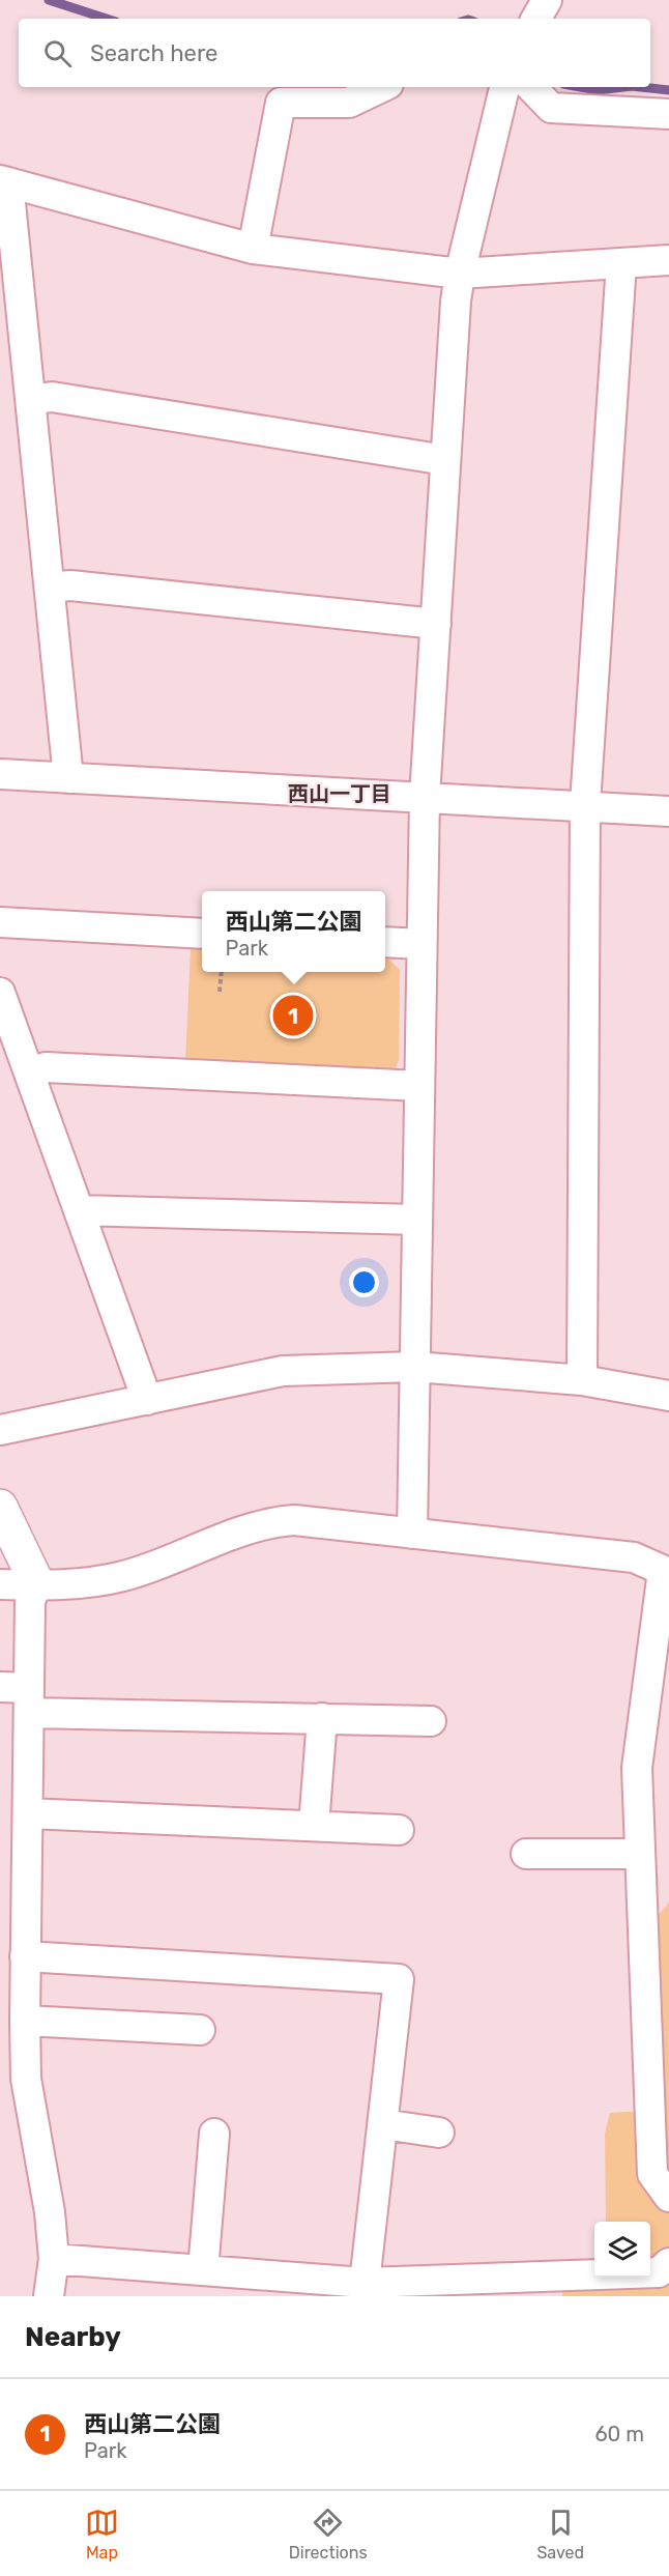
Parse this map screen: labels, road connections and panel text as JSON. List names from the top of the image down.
{
  "districts": ["西山一丁目"],
  "page": {
    "search": "Search here",
    "popup": ["西山第二公園", "Park"],
    "pins": "1",
    "heading": "Nearby",
    "list": [
      {
        "mark": "1",
        "name": "西山第二公園",
        "note": "Park",
        "value": "60 m"
      }
    ],
    "nav": ["Map", "Directions", "Saved"]
  }
}
